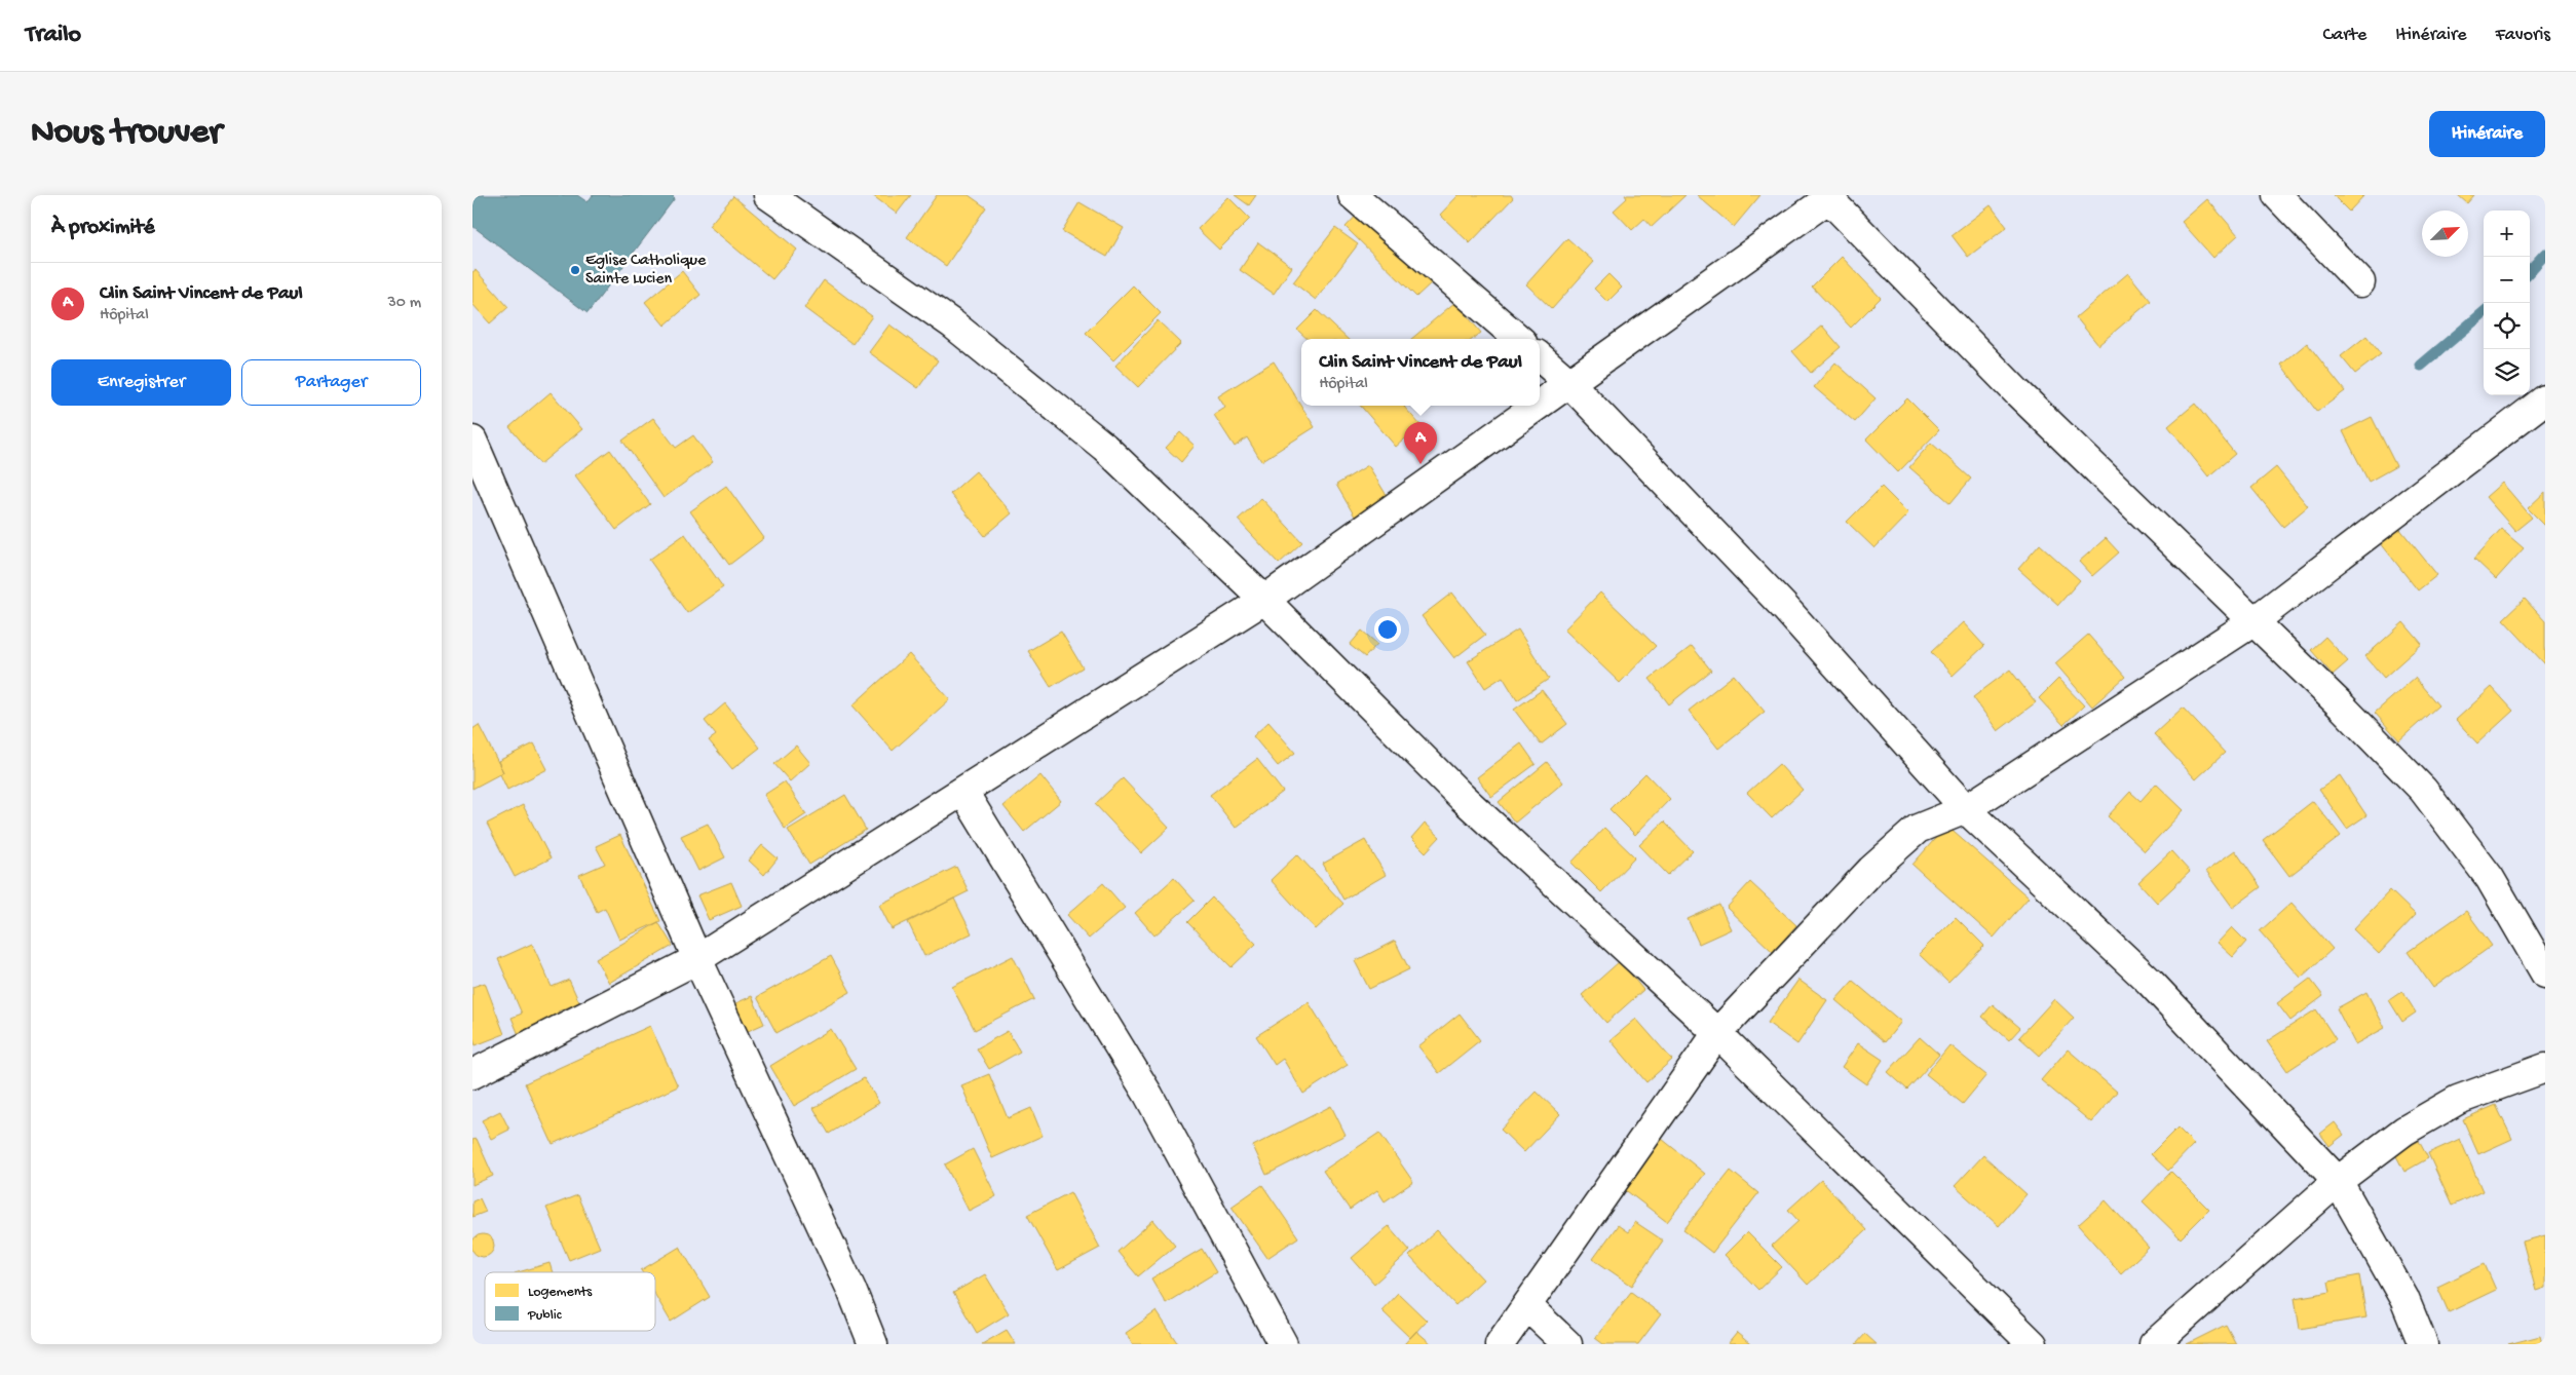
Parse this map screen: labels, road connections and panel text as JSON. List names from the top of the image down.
{
  "places": ["Eglise Catholique Sainte Lucien"],
  "legend": ["Logements", "Public"],
  "north": "top right",
  "page": {
    "header": "Trailo",
    "nav": ["Carte", "Itinéraire", "Favoris"],
    "buttons": [
      "Itinéraire",
      ["Enregistrer", "Partager"]
    ],
    "title": "Nous trouver",
    "heading": "À proximité",
    "map_buttons": ["+", "−"],
    "list": [
      {
        "mark": "A",
        "name": "Clin Saint Vincent de Paul",
        "note": "Hôpital",
        "value": "30 m"
      }
    ],
    "popup": ["Clin Saint Vincent de Paul", "Hôpital"],
    "pins": "A"
  }
}
